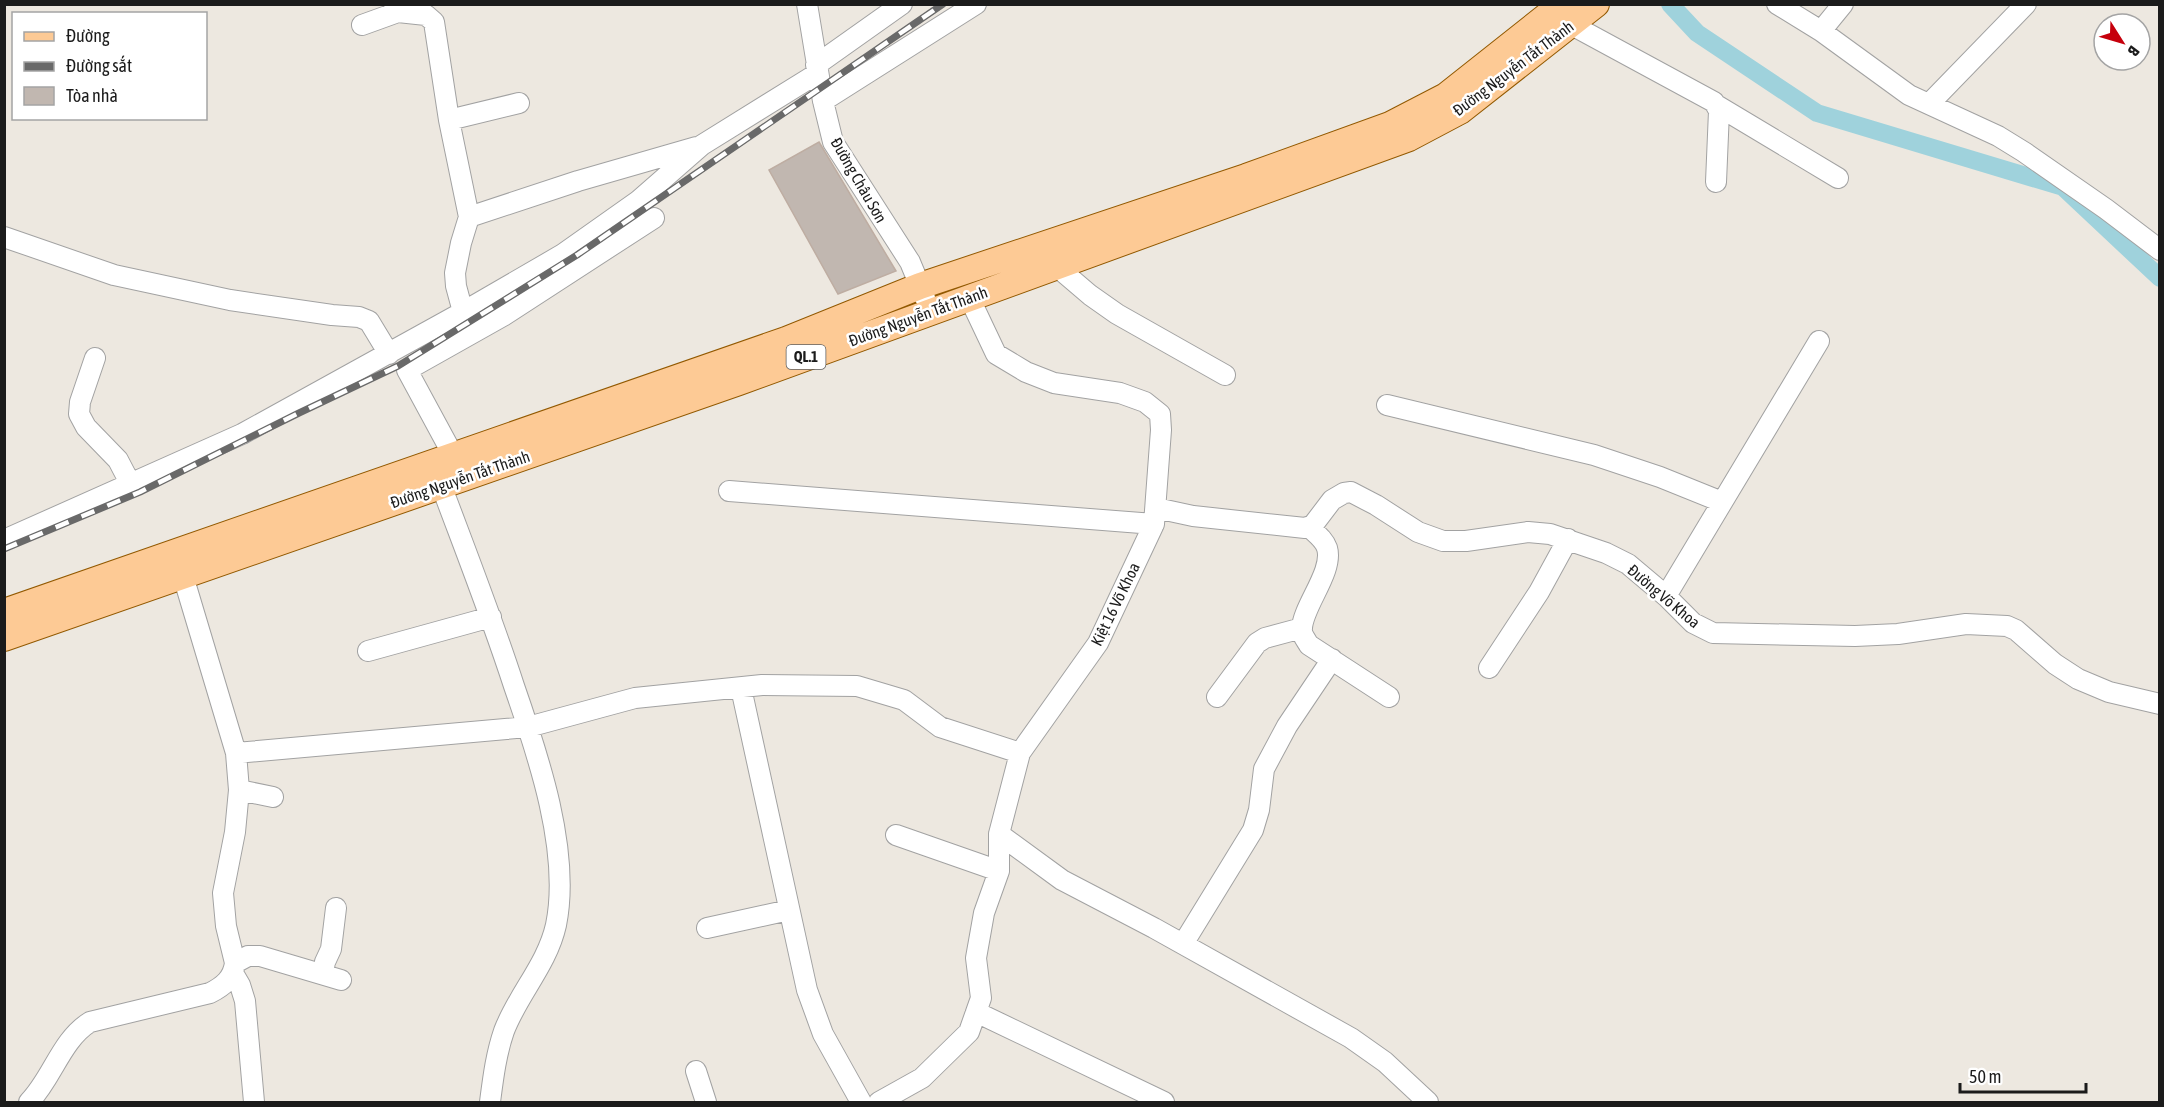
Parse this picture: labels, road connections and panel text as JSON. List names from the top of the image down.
{
  "streets": {
    "main road": ["Đường Nguyễn Tất Thành", "QL.1"],
    "street": ["Đường Châu Sơn", "Đường Võ Khoa", "Kiệt 16 Võ Khoa"]
  },
  "crossings": [
    ["Đường Nguyễn Tất Thành", "Đường Châu Sơn"]
  ],
  "legend": ["Đường", "Đường sắt", "Tòa nhà"],
  "scale_bar": "50 m",
  "north": "bottom right"
}
